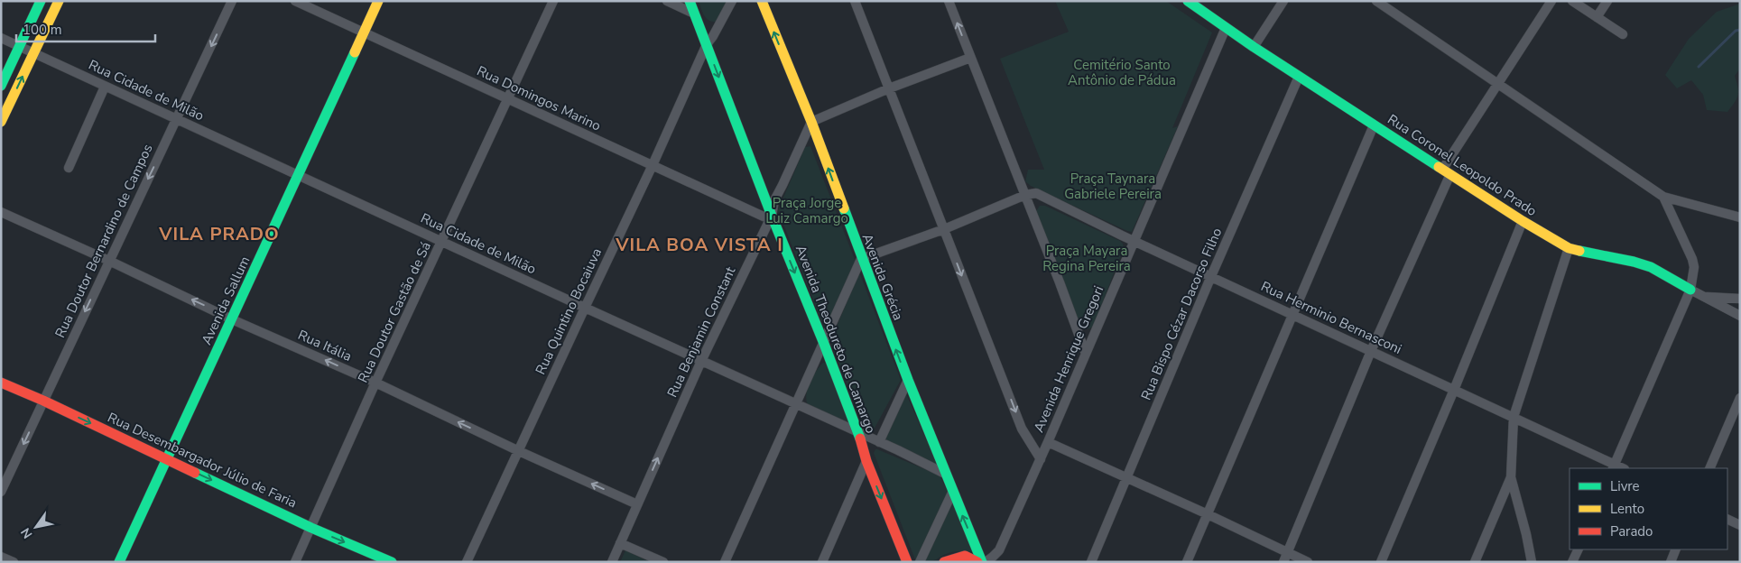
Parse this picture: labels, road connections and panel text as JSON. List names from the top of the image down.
{
  "streets": {
    "street": [
      "Rua Cidade de Milão",
      "Rua Domingos Marino",
      "Rua Coronel Leopoldo Prado",
      "Rua Doutor Bernardino de Campos",
      "Avenida Grécia",
      "Avenida Sallum",
      "Rua Quintino Bocaiuva",
      "Rua Doutor Gastão de Sá",
      "Rua Bispo Cézar Dacorso Filho",
      "Rua Herminio Bernasconi",
      "Rua Benjamin Constant",
      "Avenida Theodureto de Camargo",
      "Rua Itália",
      "Avenida Henrique Gregori",
      "Rua Desembargador Júlio de Faria"
    ]
  },
  "crossings": [
    ["Rua Cidade de Milão", "Rua Doutor Bernardino de Campos"],
    ["Rua Cidade de Milão", "Avenida Grécia"],
    ["Rua Cidade de Milão", "Avenida Sallum"],
    ["Rua Cidade de Milão", "Rua Quintino Bocaiuva"],
    ["Rua Cidade de Milão", "Rua Doutor Gastão de Sá"],
    ["Rua Cidade de Milão", "Rua Benjamin Constant"],
    ["Rua Cidade de Milão", "Avenida Theodureto de Camargo"],
    ["Rua Domingos Marino", "Avenida Sallum"],
    ["Rua Domingos Marino", "Rua Quintino Bocaiuva"],
    ["Rua Domingos Marino", "Rua Doutor Gastão de Sá"],
    ["Rua Domingos Marino", "Rua Benjamin Constant"],
    ["Rua Domingos Marino", "Avenida Theodureto de Camargo"],
    ["Rua Coronel Leopoldo Prado", "Rua Bispo Cézar Dacorso Filho"],
    ["Rua Coronel Leopoldo Prado", "Avenida Henrique Gregori"],
    ["Rua Doutor Bernardino de Campos", "Rua Itália"],
    ["Rua Doutor Bernardino de Campos", "Rua Desembargador Júlio de Faria"],
    ["Avenida Grécia", "Rua Benjamin Constant"],
    ["Avenida Sallum", "Rua Itália"],
    ["Avenida Sallum", "Rua Desembargador Júlio de Faria"],
    ["Rua Quintino Bocaiuva", "Avenida Theodureto de Camargo"],
    ["Rua Quintino Bocaiuva", "Rua Itália"],
    ["Rua Doutor Gastão de Sá", "Rua Itália"],
    ["Rua Doutor Gastão de Sá", "Rua Desembargador Júlio de Faria"],
    ["Rua Bispo Cézar Dacorso Filho", "Rua Herminio Bernasconi"],
    ["Rua Herminio Bernasconi", "Avenida Henrique Gregori"],
    ["Rua Benjamin Constant", "Avenida Theodureto de Camargo"],
    ["Rua Benjamin Constant", "Rua Itália"]
  ],
  "one_way": [
    "Rua Doutor Bernardino de Campos",
    "Avenida Theodureto de Camargo",
    "Rua Itália",
    "Rua Desembargador Júlio de Faria"
  ],
  "districts": ["VILA PRADO", "VILA BOA VISTA I"],
  "parks": [
    "Cemitério Santo Antônio de Pádua",
    "Praça Taynara Gabriele Pereira",
    "Praça Jorge Luiz Camargo",
    "Praça Mayara Regina Pereira"
  ],
  "legend": ["Livre", "Lento", "Parado"],
  "scale_bar": "100 m",
  "north": "bottom left"
}
